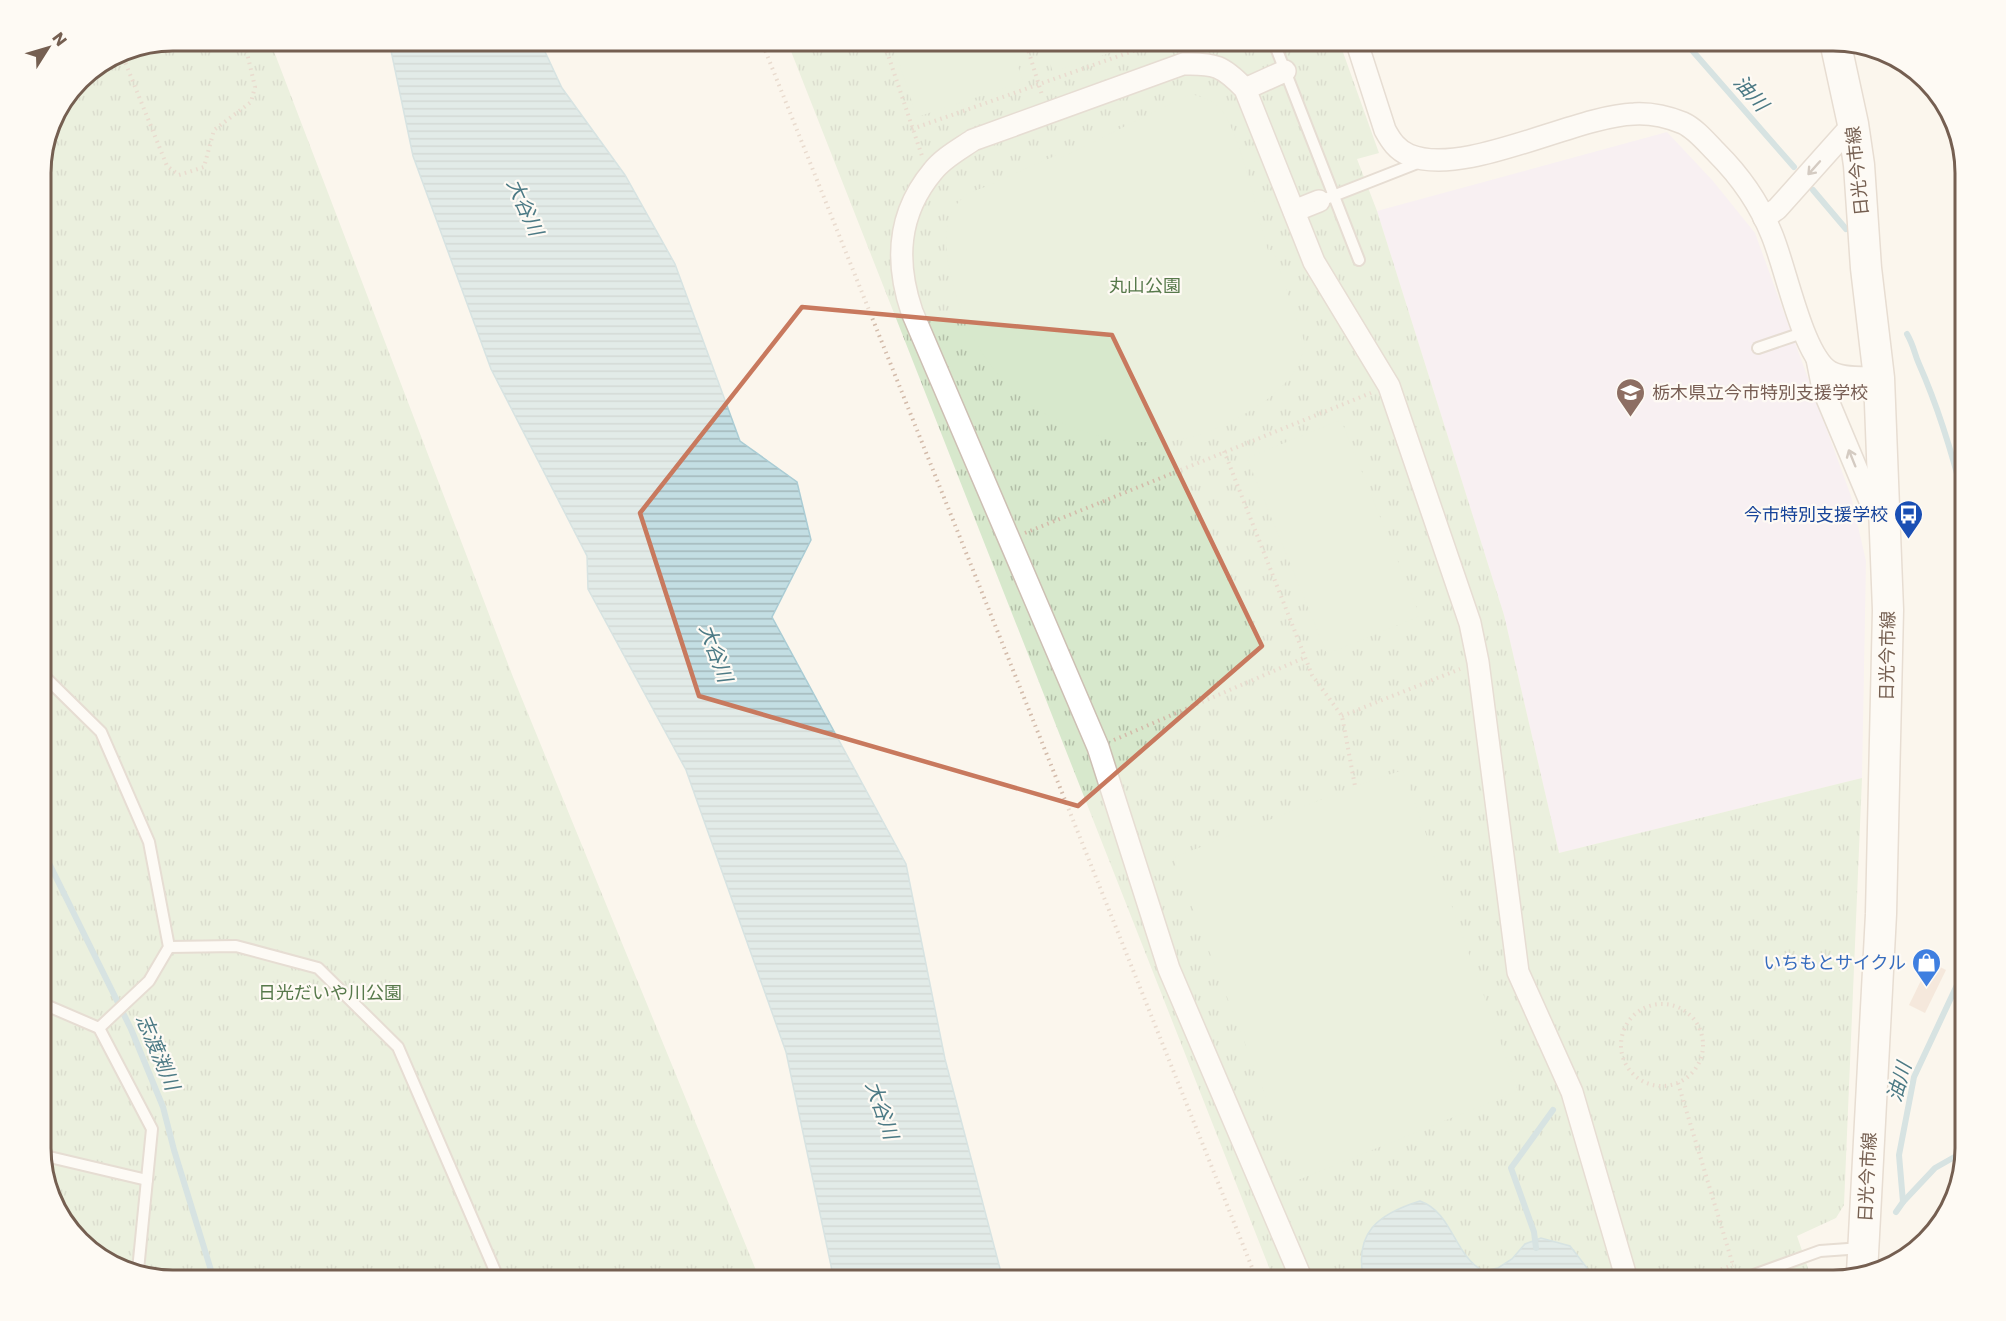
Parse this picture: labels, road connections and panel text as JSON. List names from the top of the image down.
{
  "streets": {
    "main road": ["日光今市線"]
  },
  "water": ["油川", "大谷川", "志渡渕川"],
  "parks": ["丸山公園", "日光だいや川公園"],
  "places": {
    "school or university": ["栃木県立今市特別支援学校"],
    "bus stop": ["今市特別支援学校"],
    "shop": ["いちもとサイクル"]
  },
  "north": "top right"
}
